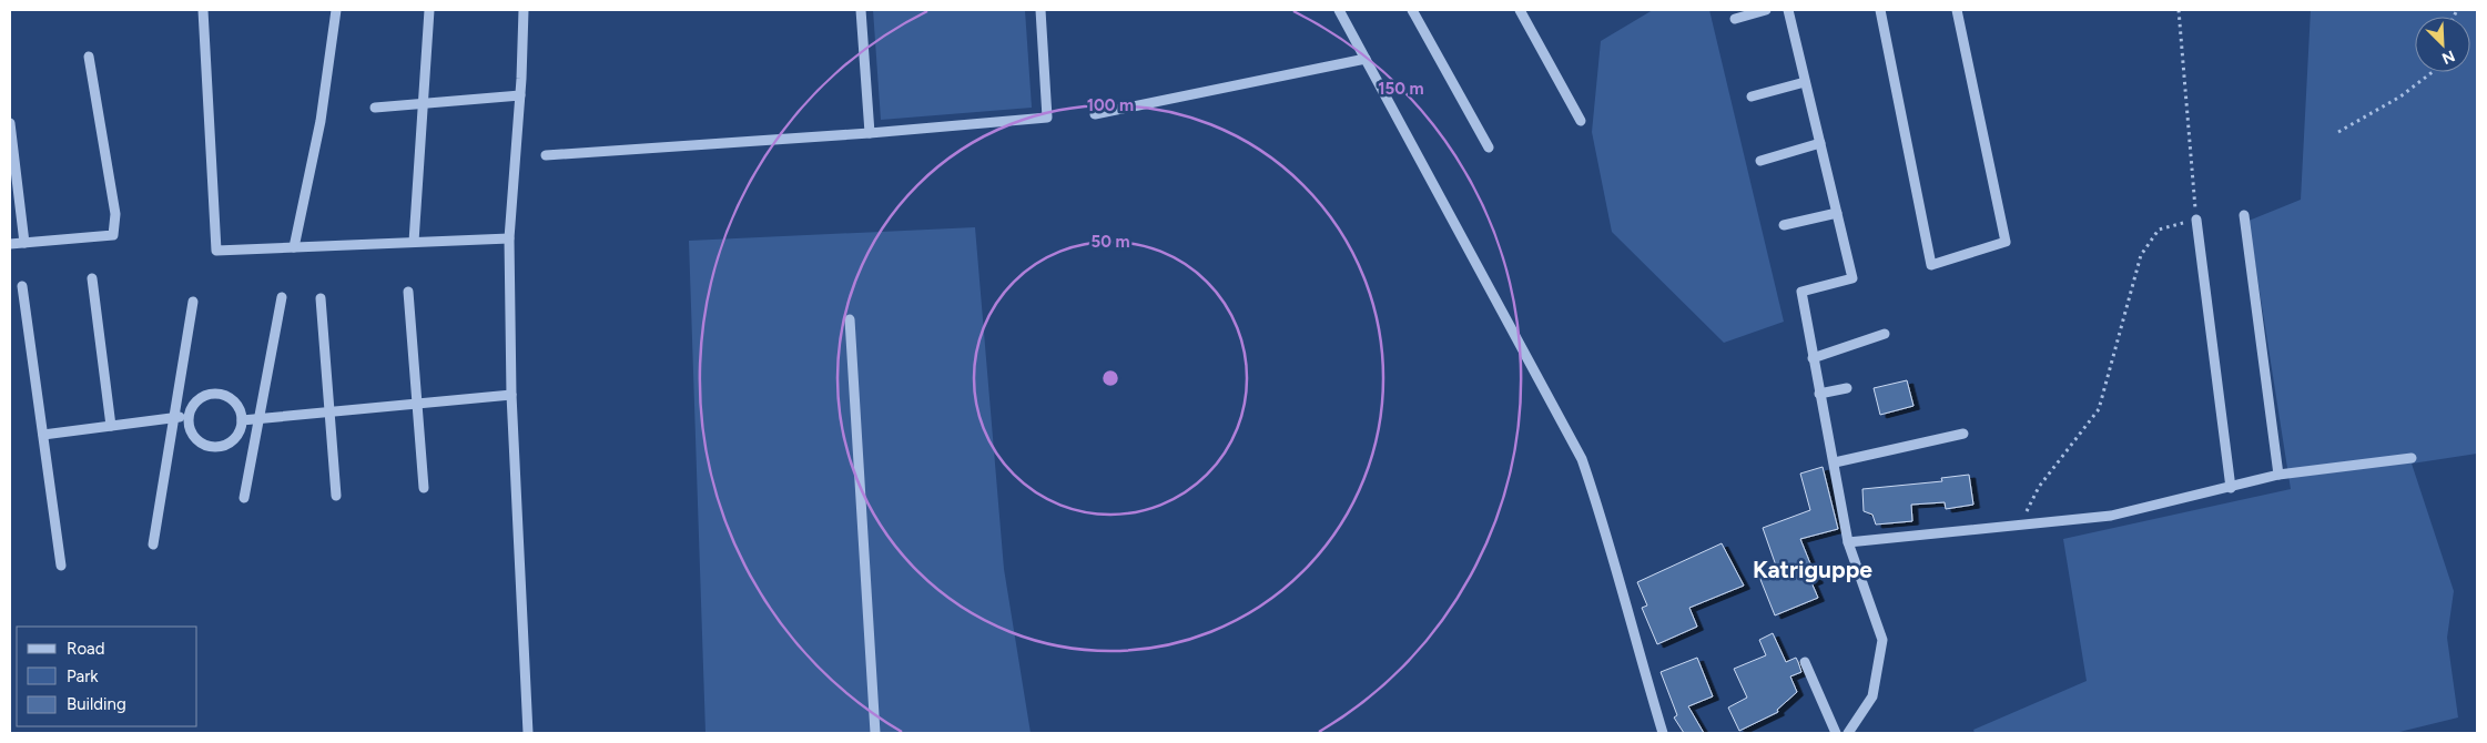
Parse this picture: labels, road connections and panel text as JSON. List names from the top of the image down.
{
  "districts": ["Katriguppe"],
  "legend": ["Road", "Park", "Building"],
  "north": "bottom right",
  "rings": ["150 m", "100 m", "50 m"]
}
